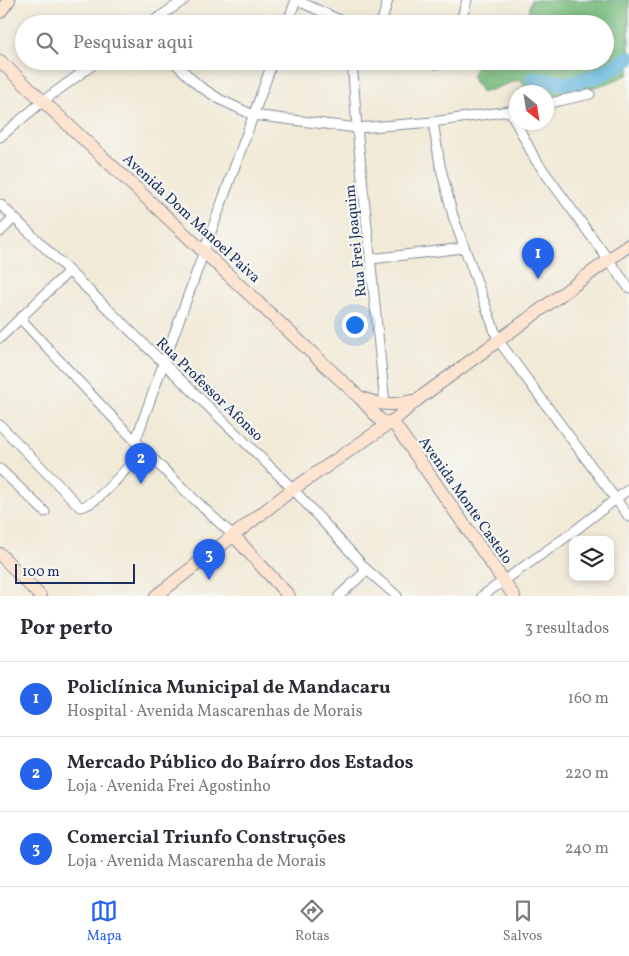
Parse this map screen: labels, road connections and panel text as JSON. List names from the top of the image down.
{
  "streets": {
    "main road": ["Avenida Dom Manoel Paiva", "Avenida Monte Castelo"],
    "street": ["Rua Frei Joaquim", "Rua Professor Afonso"]
  },
  "crossings": [
    ["Avenida Dom Manoel Paiva", "Rua Frei Joaquim"],
    ["Avenida Dom Manoel Paiva", "Avenida Monte Castelo"],
    ["Rua Frei Joaquim", "Avenida Monte Castelo"]
  ],
  "scale_bar": "100 m",
  "north": "bottom right",
  "page": {
    "search": "Pesquisar aqui",
    "pins": ["1", "2", "3"],
    "scale": "100 m",
    "heading": ["Por perto", "3 resultados"],
    "list": [
      {
        "mark": "1",
        "name": "Policlínica Municipal de Mandacaru",
        "note": "Hospital · Avenida Mascarenhas de Morais",
        "value": "160 m"
      },
      {
        "mark": "2",
        "name": "Mercado Público do Baírro dos Estados",
        "note": "Loja · Avenida Frei Agostinho",
        "value": "220 m"
      },
      {
        "mark": "3",
        "name": "Comercial Triunfo Construções",
        "note": "Loja · Avenida Mascarenha de Morais",
        "value": "240 m"
      }
    ],
    "nav": ["Mapa", "Rotas", "Salvos"]
  }
}
